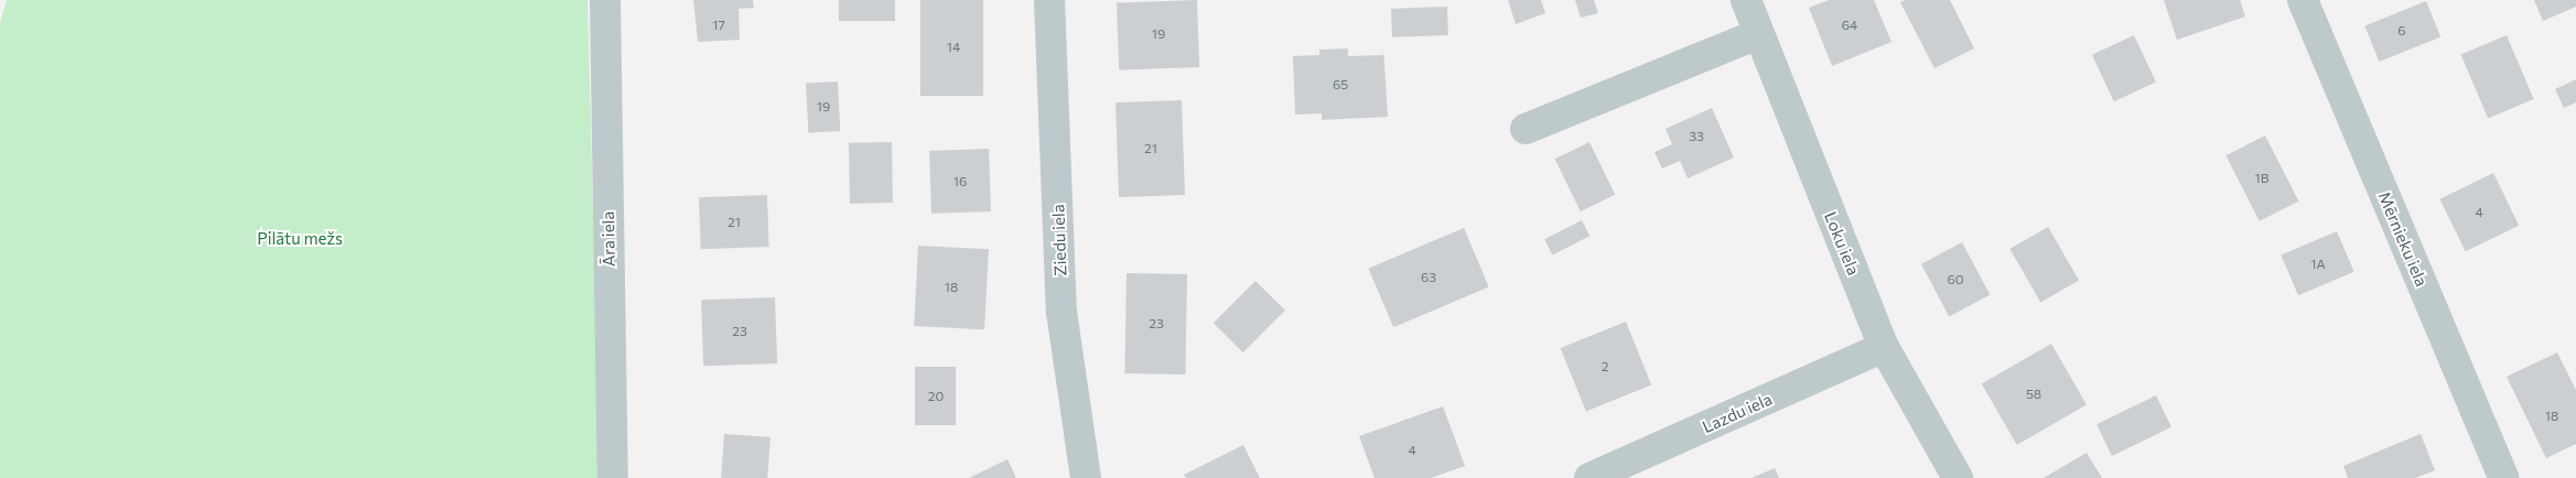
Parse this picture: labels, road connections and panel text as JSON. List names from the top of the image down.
{
  "streets": {
    "street": [
      "Āra iela",
      "Mērnieku iela",
      "Ziedu iela",
      "Loku iela",
      "Lazdu iela"
    ]
  },
  "crossings": [
    ["Loku iela", "Lazdu iela"]
  ],
  "parks": ["Pilātu mežs"],
  "house_numbers": [
    "17",
    "64",
    "6",
    "19",
    "14",
    "65",
    "19",
    "33",
    "21",
    "1B",
    "16",
    "4",
    "21",
    "1A",
    "63",
    "60",
    "18",
    "23",
    "23",
    "2",
    "58",
    "20",
    "18",
    "4"
  ]
}
